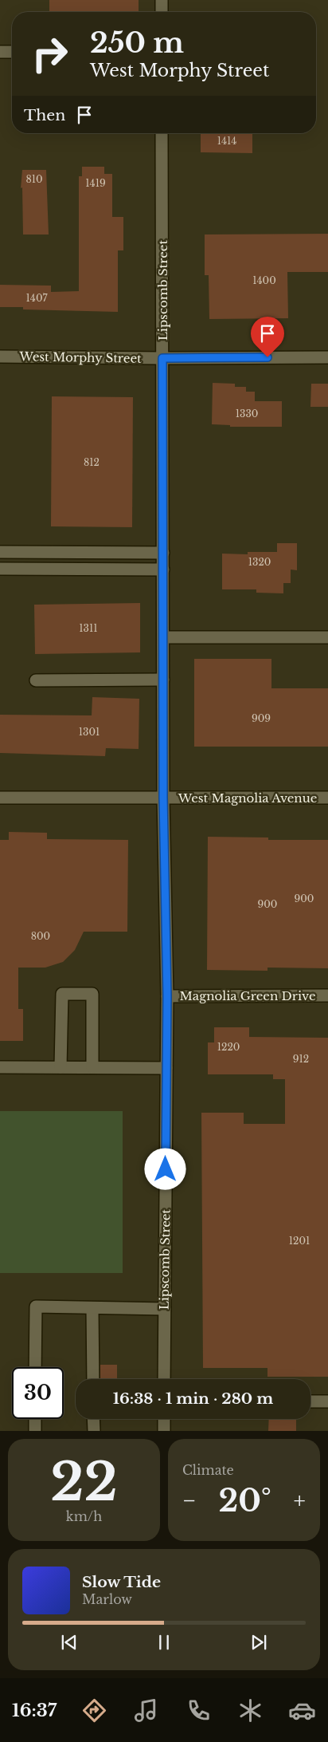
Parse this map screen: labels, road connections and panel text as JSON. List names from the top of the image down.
{
  "streets": {
    "street": [
      "Lipscomb Street",
      "West Morphy Street",
      "West Magnolia Avenue",
      "Magnolia Green Drive"
    ]
  },
  "crossings": [
    ["Lipscomb Street", "West Morphy Street"],
    ["Lipscomb Street", "West Magnolia Avenue"],
    ["Lipscomb Street", "Magnolia Green Drive"]
  ],
  "house_numbers": [
    "1414",
    "810",
    "1419",
    "1400",
    "1407",
    "1330",
    "812",
    "1320",
    "1311",
    "909",
    "1301",
    "900",
    "900",
    "800",
    "1220",
    "912",
    "1201"
  ],
  "page": {
    "turn": ["250 m", "West Morphy Street"],
    "then": "Then",
    "limit": "30",
    "trip": "16:38 · 1 min · 280 m",
    "tile": [
      ["22", "km/h"],
      "Climate"
    ],
    "heat": ["−", "20°", "+"],
    "song": ["Slow Tide", "Marlow"],
    "tabs": "16:37"
  }
}
